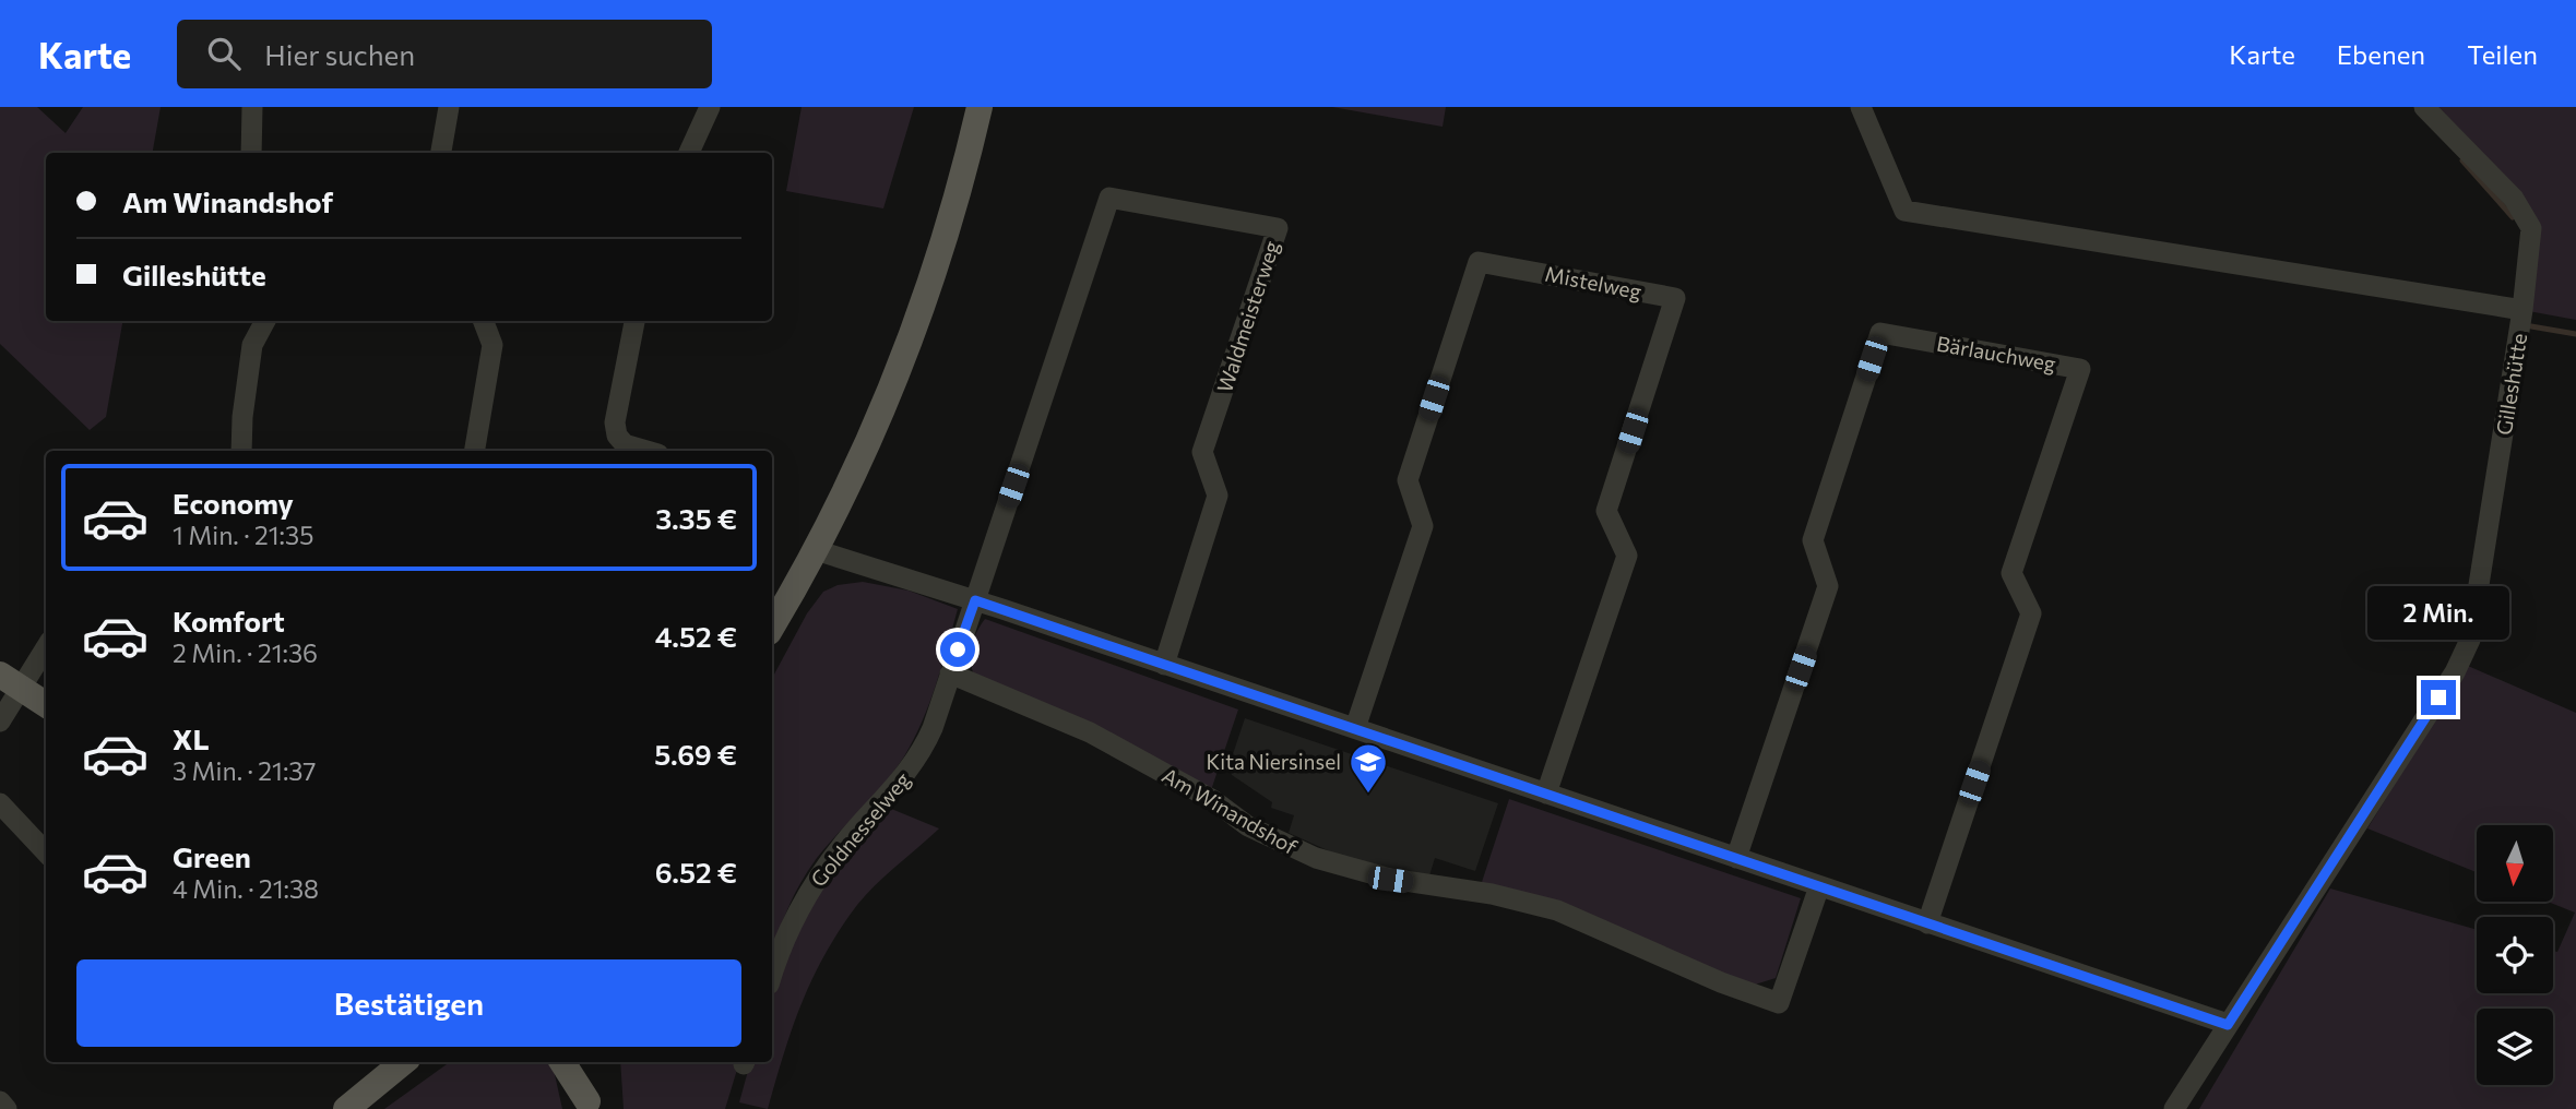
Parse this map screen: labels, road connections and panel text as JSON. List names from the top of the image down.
{
  "streets": {
    "street": [
      "Mistelweg",
      "Waldmeisterweg",
      "Bärlauchweg",
      "Gilleshütte",
      "Am Winandshof",
      "Goldnesselweg"
    ]
  },
  "crossings": [
    ["Am Winandshof", "Goldnesselweg"]
  ],
  "places": {
    "school or university": ["Kita Niersinsel"]
  },
  "north": "bottom",
  "page": {
    "header": "Karte",
    "search": "Hier suchen",
    "nav": ["Karte", "Ebenen", "Teilen"],
    "banner": ["Am Winandshof", "Gilleshütte"],
    "list": [
      {
        "name": "Economy",
        "note": "1 Min. · 21:35",
        "value": "3.35 €"
      },
      {
        "name": "Komfort",
        "note": "2 Min. · 21:36",
        "value": "4.52 €"
      },
      {
        "name": "XL",
        "note": "3 Min. · 21:37",
        "value": "5.69 €"
      },
      {
        "name": "Green",
        "note": "4 Min. · 21:38",
        "value": "6.52 €"
      }
    ],
    "bubble": "2 Min.",
    "buttons": "Bestätigen"
  }
}
